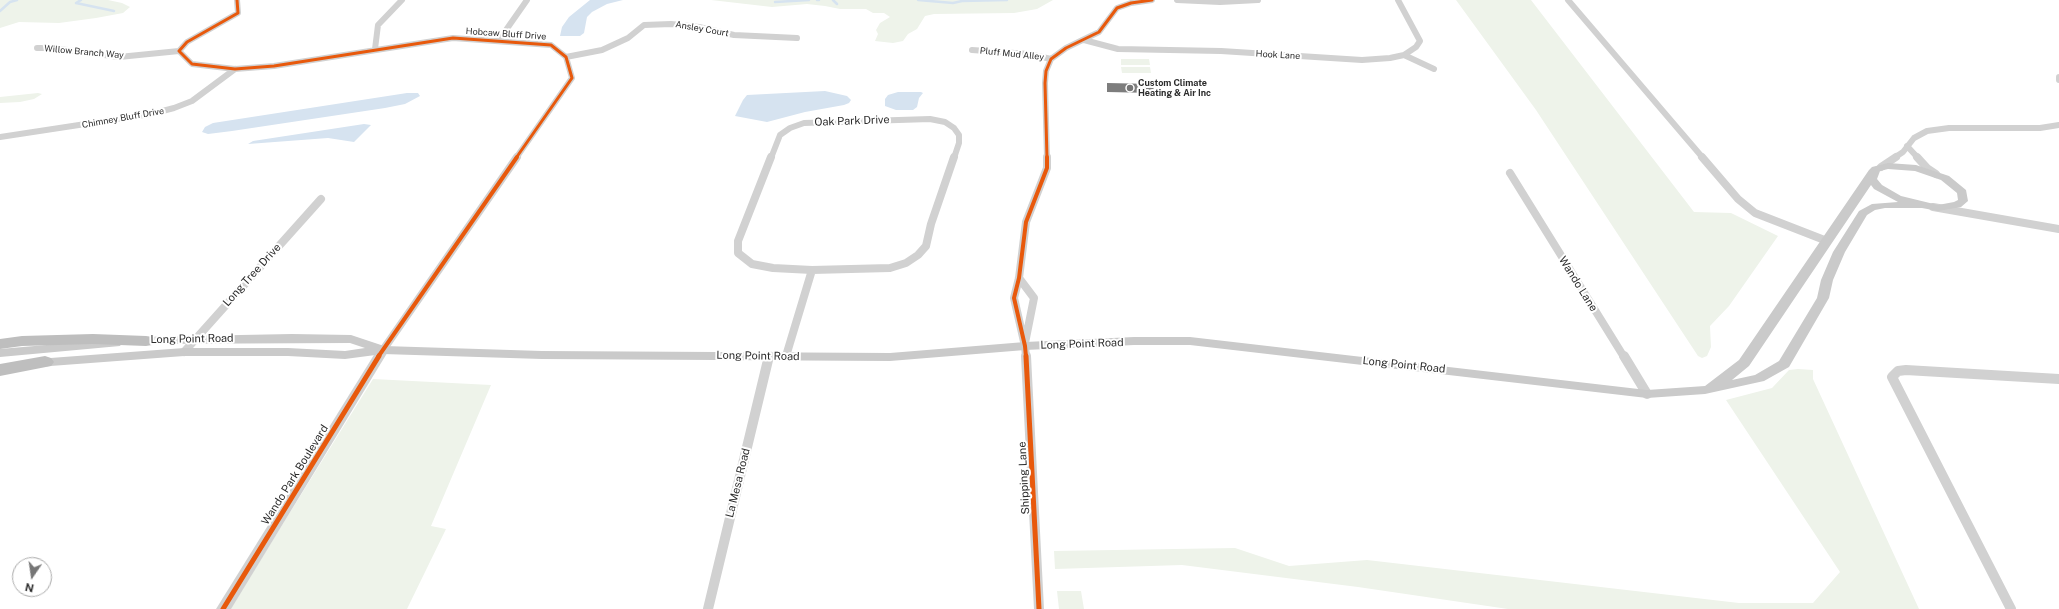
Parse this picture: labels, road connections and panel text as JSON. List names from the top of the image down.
{
  "streets": {
    "main road": ["Long Point Road"],
    "street": [
      "Ansley Court",
      "Hobcaw Bluff Drive",
      "Willow Branch Way",
      "Pluff Mud Alley",
      "Hook Lane",
      "Chimney Bluff Drive",
      "Oak Park Drive",
      "Long Tree Drive",
      "Wando Lane",
      "Wando Park Boulevard",
      "Shipping Lane",
      "La Mesa Road"
    ]
  },
  "crossings": [
    ["Ansley Court", "Hobcaw Bluff Drive"],
    ["Hobcaw Bluff Drive", "Willow Branch Way"],
    ["Hobcaw Bluff Drive", "Chimney Bluff Drive"],
    ["Long Tree Drive", "Long Point Road"],
    ["Wando Lane", "Long Point Road"],
    ["Long Point Road", "Wando Park Boulevard"],
    ["Long Point Road", "Shipping Lane"],
    ["Long Point Road", "La Mesa Road"]
  ],
  "places": ["Custom Climate Heating & Air Inc"],
  "north": "bottom"
}
